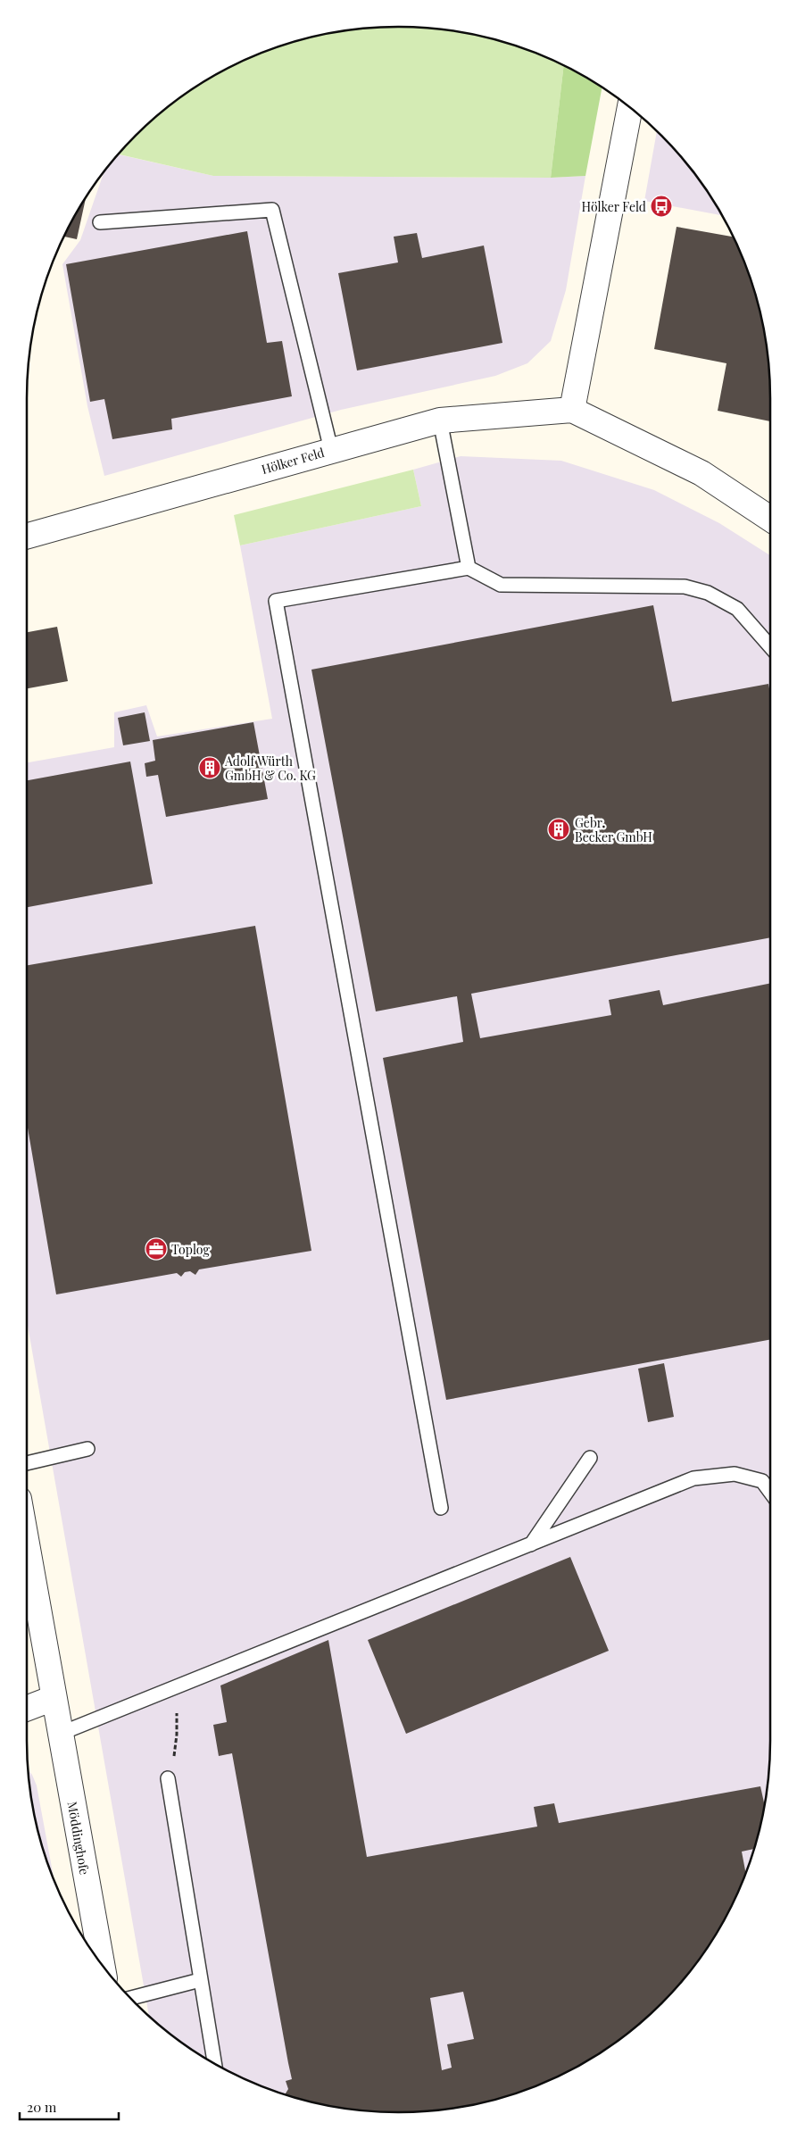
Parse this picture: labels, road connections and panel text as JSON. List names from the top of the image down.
{
  "streets": {
    "street": ["Hölker Feld", "Möddinghofe"]
  },
  "places": {
    "bus stop": ["Hölker Feld"],
    "building": ["Adolf Würth GmbH & Co. KG", "Gebr. Becker GmbH"],
    "office": ["Toplog"]
  },
  "scale_bar": "20 m"
}
